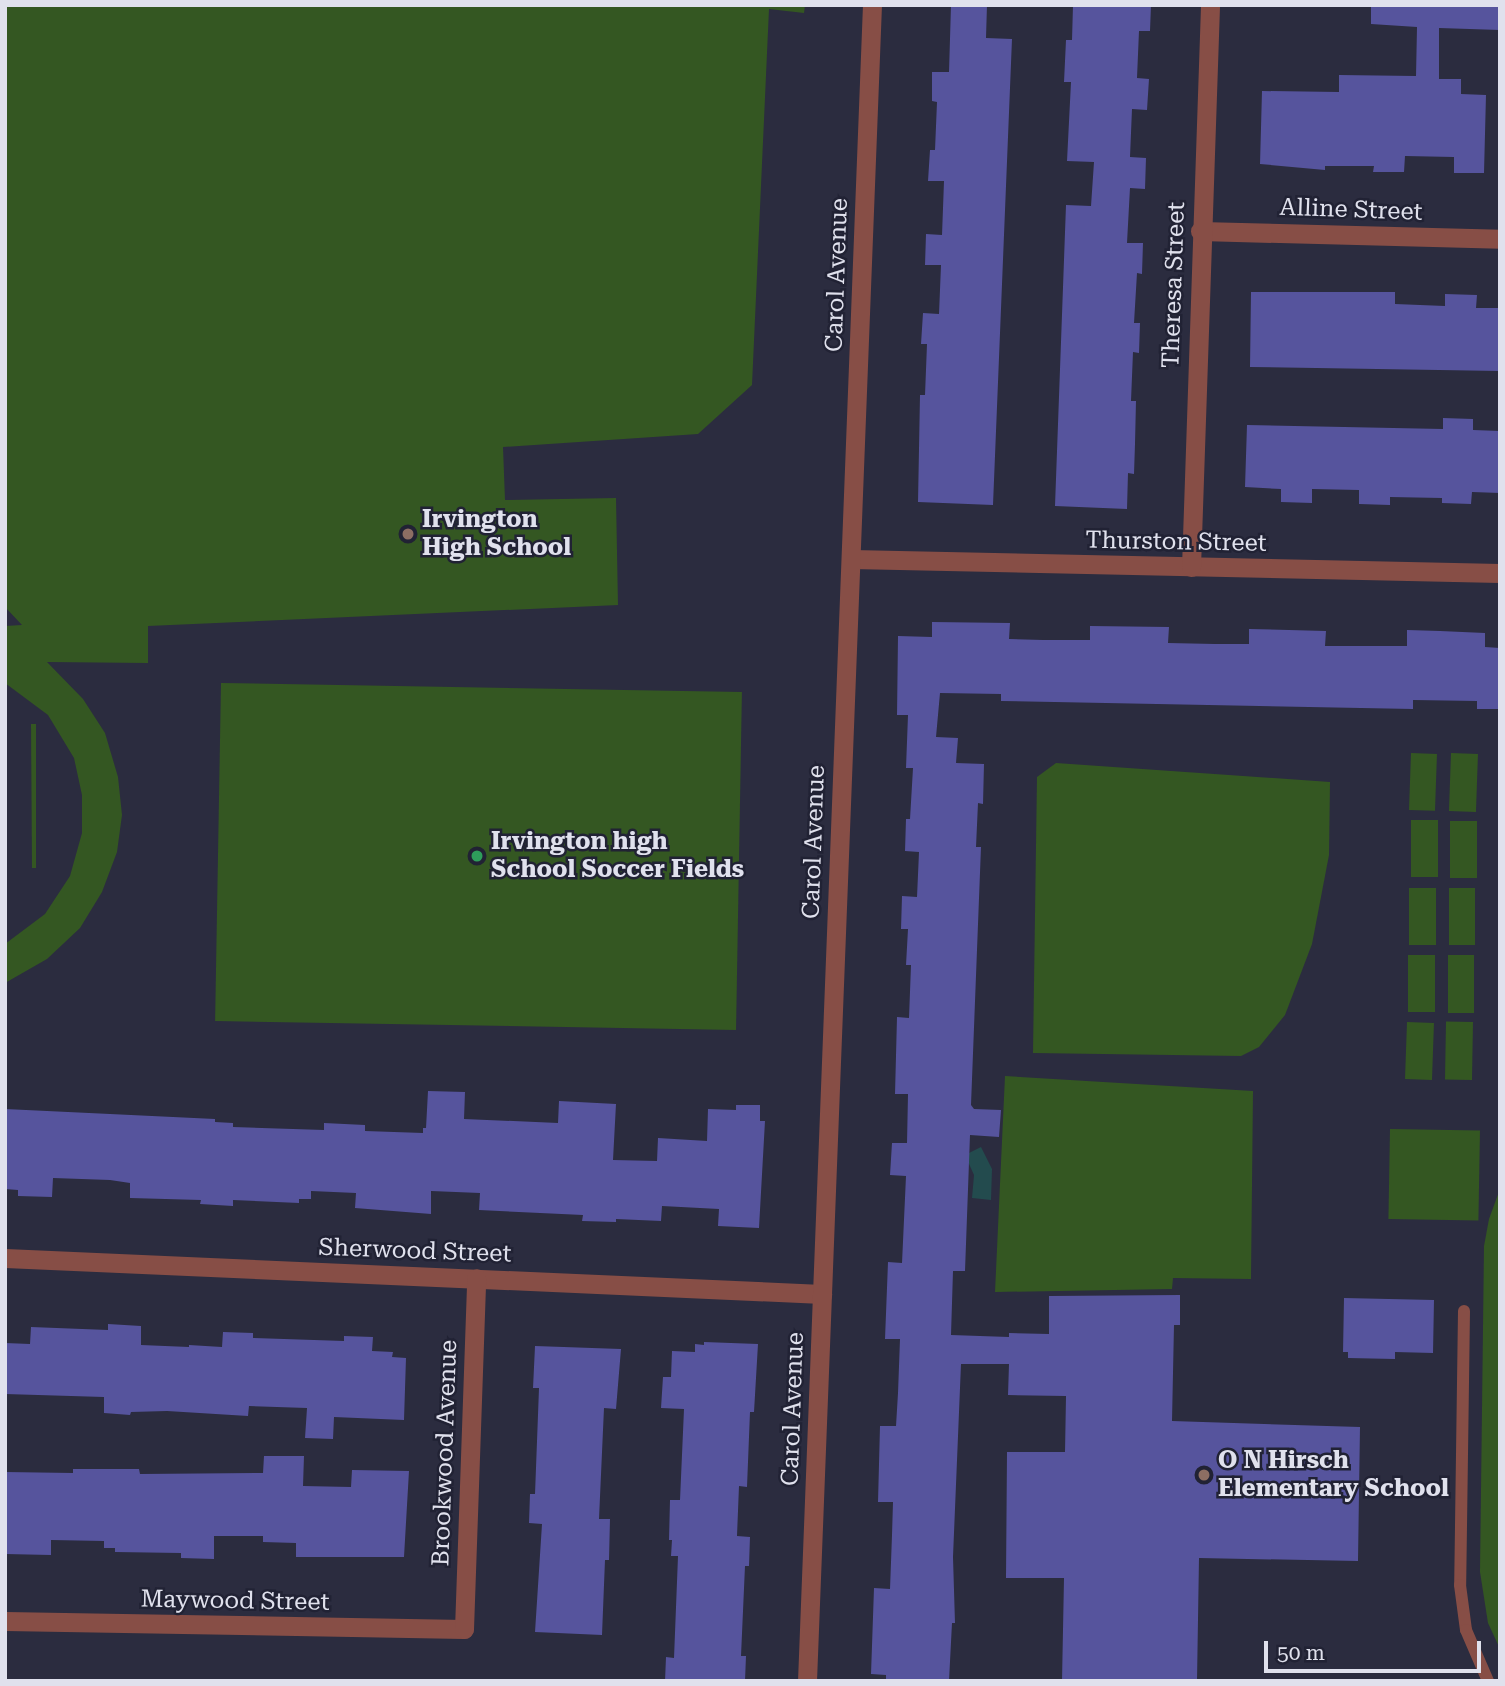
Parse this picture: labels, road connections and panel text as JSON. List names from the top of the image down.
{
  "streets": {
    "street": [
      "Alline Street",
      "Carol Avenue",
      "Theresa Street",
      "Thurston Street",
      "Sherwood Street",
      "Brookwood Avenue",
      "Maywood Street"
    ]
  },
  "crossings": [
    ["Alline Street", "Theresa Street"],
    ["Carol Avenue", "Thurston Street"],
    ["Carol Avenue", "Sherwood Street"],
    ["Theresa Street", "Thurston Street"],
    ["Sherwood Street", "Brookwood Avenue"],
    ["Brookwood Avenue", "Maywood Street"]
  ],
  "places": ["Irvington High School", "Irvington high School Soccer Fields", "O N Hirsch Elementary School"],
  "scale_bar": "50 m"
}
